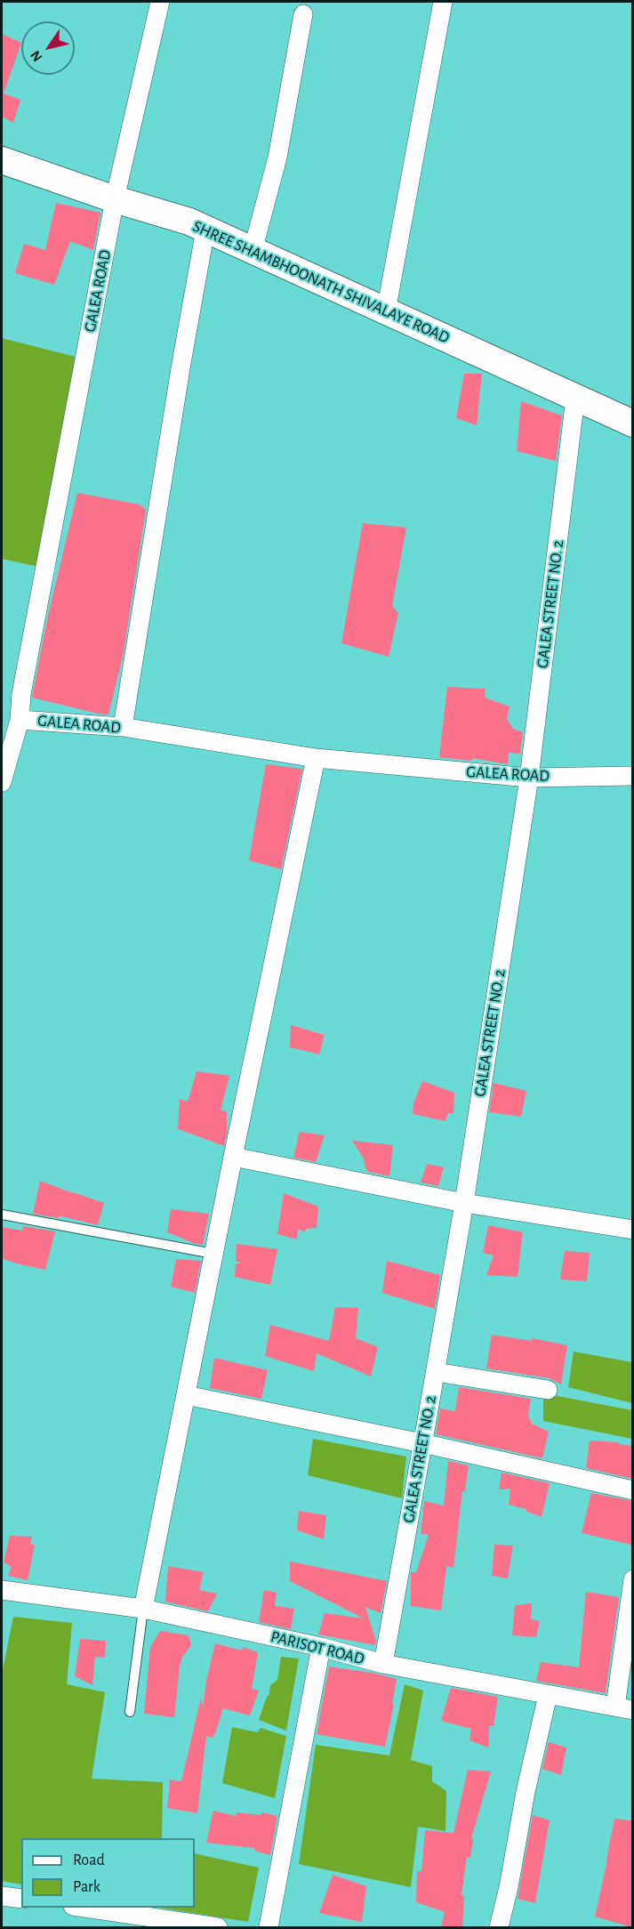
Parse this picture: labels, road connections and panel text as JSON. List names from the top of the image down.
{
  "streets": {
    "street": [
      "SHREE SHAMBHOONATH SHIVALAYE ROAD",
      "GALEA ROAD",
      "GALEA STREET NO. 2",
      "PARISOT ROAD"
    ]
  },
  "crossings": [
    ["SHREE SHAMBHOONATH SHIVALAYE ROAD", "GALEA ROAD"],
    ["SHREE SHAMBHOONATH SHIVALAYE ROAD", "GALEA STREET NO. 2"],
    ["GALEA ROAD", "GALEA STREET NO. 2"],
    ["GALEA STREET NO. 2", "PARISOT ROAD"]
  ],
  "legend": ["Road", "Park"],
  "north": "bottom left"
}
